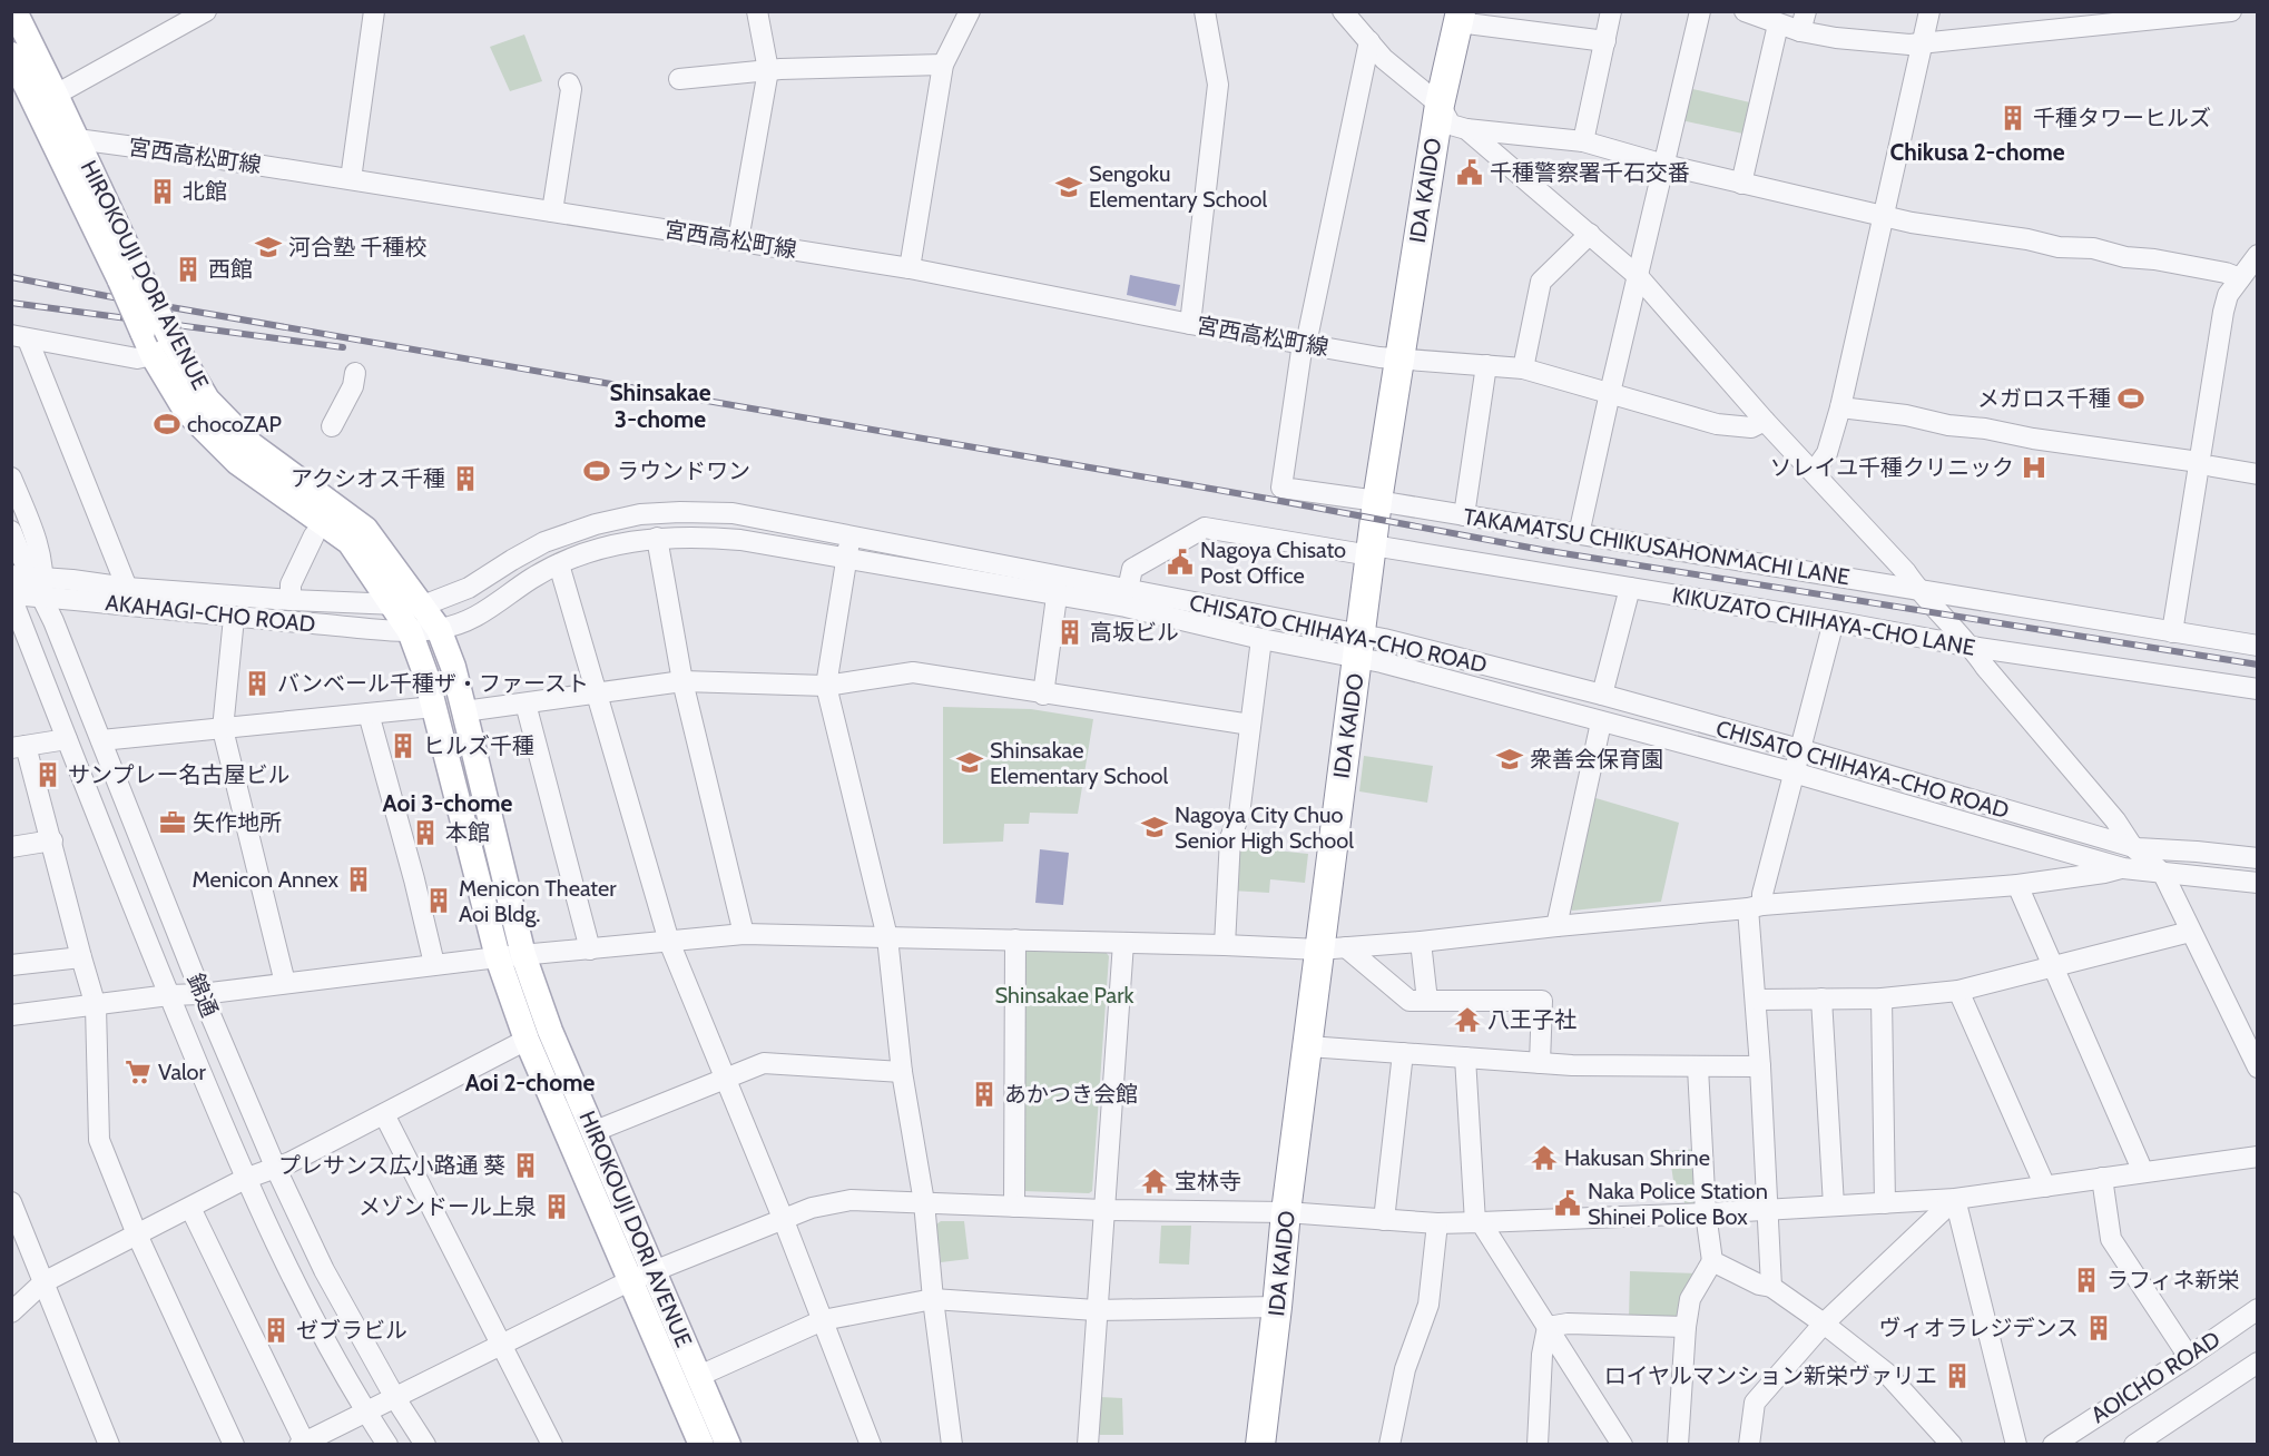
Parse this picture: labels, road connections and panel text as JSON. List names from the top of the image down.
{
  "streets": {
    "highway": ["IDA KAIDO"],
    "main road": ["HIROKOUJI DORI AVENUE"],
    "street": [
      "宮西高松町線",
      "TAKAMATSU CHIKUSAHONMACHI LANE",
      "AKAHAGI-CHO ROAD",
      "KIKUZATO CHIHAYA-CHO LANE",
      "CHISATO CHIHAYA-CHO ROAD",
      "錦通",
      "AOICHO ROAD"
    ]
  },
  "crossings": [
    ["宮西高松町線", "IDA KAIDO"],
    ["宮西高松町線", "HIROKOUJI DORI AVENUE"],
    ["宮西高松町線", "TAKAMATSU CHIKUSAHONMACHI LANE"],
    ["IDA KAIDO", "TAKAMATSU CHIKUSAHONMACHI LANE"],
    ["IDA KAIDO", "KIKUZATO CHIHAYA-CHO LANE"],
    ["IDA KAIDO", "CHISATO CHIHAYA-CHO ROAD"],
    ["HIROKOUJI DORI AVENUE", "AKAHAGI-CHO ROAD"],
    ["HIROKOUJI DORI AVENUE", "CHISATO CHIHAYA-CHO ROAD"],
    ["AKAHAGI-CHO ROAD", "CHISATO CHIHAYA-CHO ROAD"],
    ["AKAHAGI-CHO ROAD", "錦通"],
    ["KIKUZATO CHIHAYA-CHO LANE", "CHISATO CHIHAYA-CHO ROAD"]
  ],
  "districts": [
    "Chikusa 2-chome",
    "Shinsakae 3-chome",
    "Aoi 3-chome",
    "Aoi 2-chome"
  ],
  "parks": ["Shinsakae Park"],
  "places": {
    "building": [
      "千種タワーヒルズ",
      "北館",
      "西館",
      "アクシオス千種",
      "高坂ビル",
      "バンベール千種ザ・ファースト",
      "ヒルズ千種",
      "サンプレー名古屋ビル",
      "本館",
      "Menicon Annex",
      "Menicon Theater Aoi Bldg.",
      "あかつき会館",
      "プレサンス広小路通 葵",
      "メゾンドール上泉",
      "ラフィネ新栄",
      "ヴィオラレジデンス",
      "ゼブラビル",
      "ロイヤルマンション新栄ヴァリエ"
    ],
    "public building": ["千種警察署千石交番", "Nagoya Chisato Post Office", "Naka Police Station Shinei Police Box"],
    "school or university": [
      "Sengoku Elementary School",
      "河合塾 千種校",
      "衆善会保育園",
      "Shinsakae Elementary School",
      "Nagoya City Chuo Senior High School"
    ],
    "sports": ["メガロス千種", "chocoZAP", "ラウンドワン"],
    "hospital": ["ソレイユ千種クリニック"],
    "office": ["矢作地所"],
    "temple": ["八王子社", "Hakusan Shrine", "宝林寺"],
    "supermarket": ["Valor"]
  }
}
